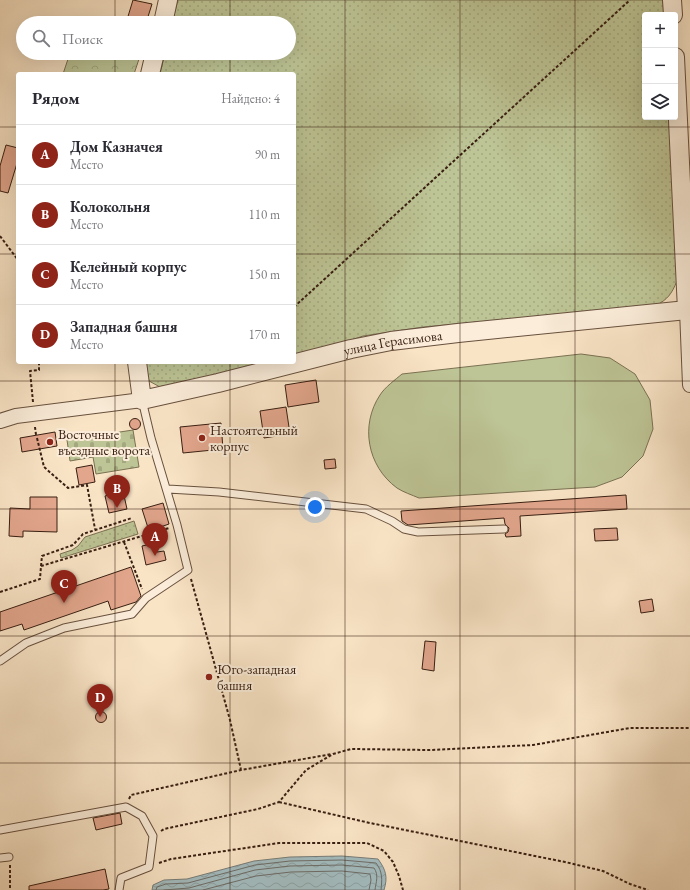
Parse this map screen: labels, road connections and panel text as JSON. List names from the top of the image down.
{
  "streets": {
    "street": ["улица Герасимова"]
  },
  "places": ["Настоятельный корпус", "Восточные въездные ворота", "Юго-западная башня"],
  "page": {
    "map_buttons": ["+", "−"],
    "search": "Поиск",
    "heading": ["Рядом", "Найдено: 4"],
    "list": [
      {
        "mark": "A",
        "name": "Дом Казначея",
        "note": "Место",
        "value": "90 m"
      },
      {
        "mark": "B",
        "name": "Колокольня",
        "note": "Место",
        "value": "110 m"
      },
      {
        "mark": "C",
        "name": "Келейный корпус",
        "note": "Место",
        "value": "150 m"
      },
      {
        "mark": "D",
        "name": "Западная башня",
        "note": "Место",
        "value": "170 m"
      }
    ],
    "pins": [
      "B",
      "A",
      "C",
      "D"
    ]
  }
}
